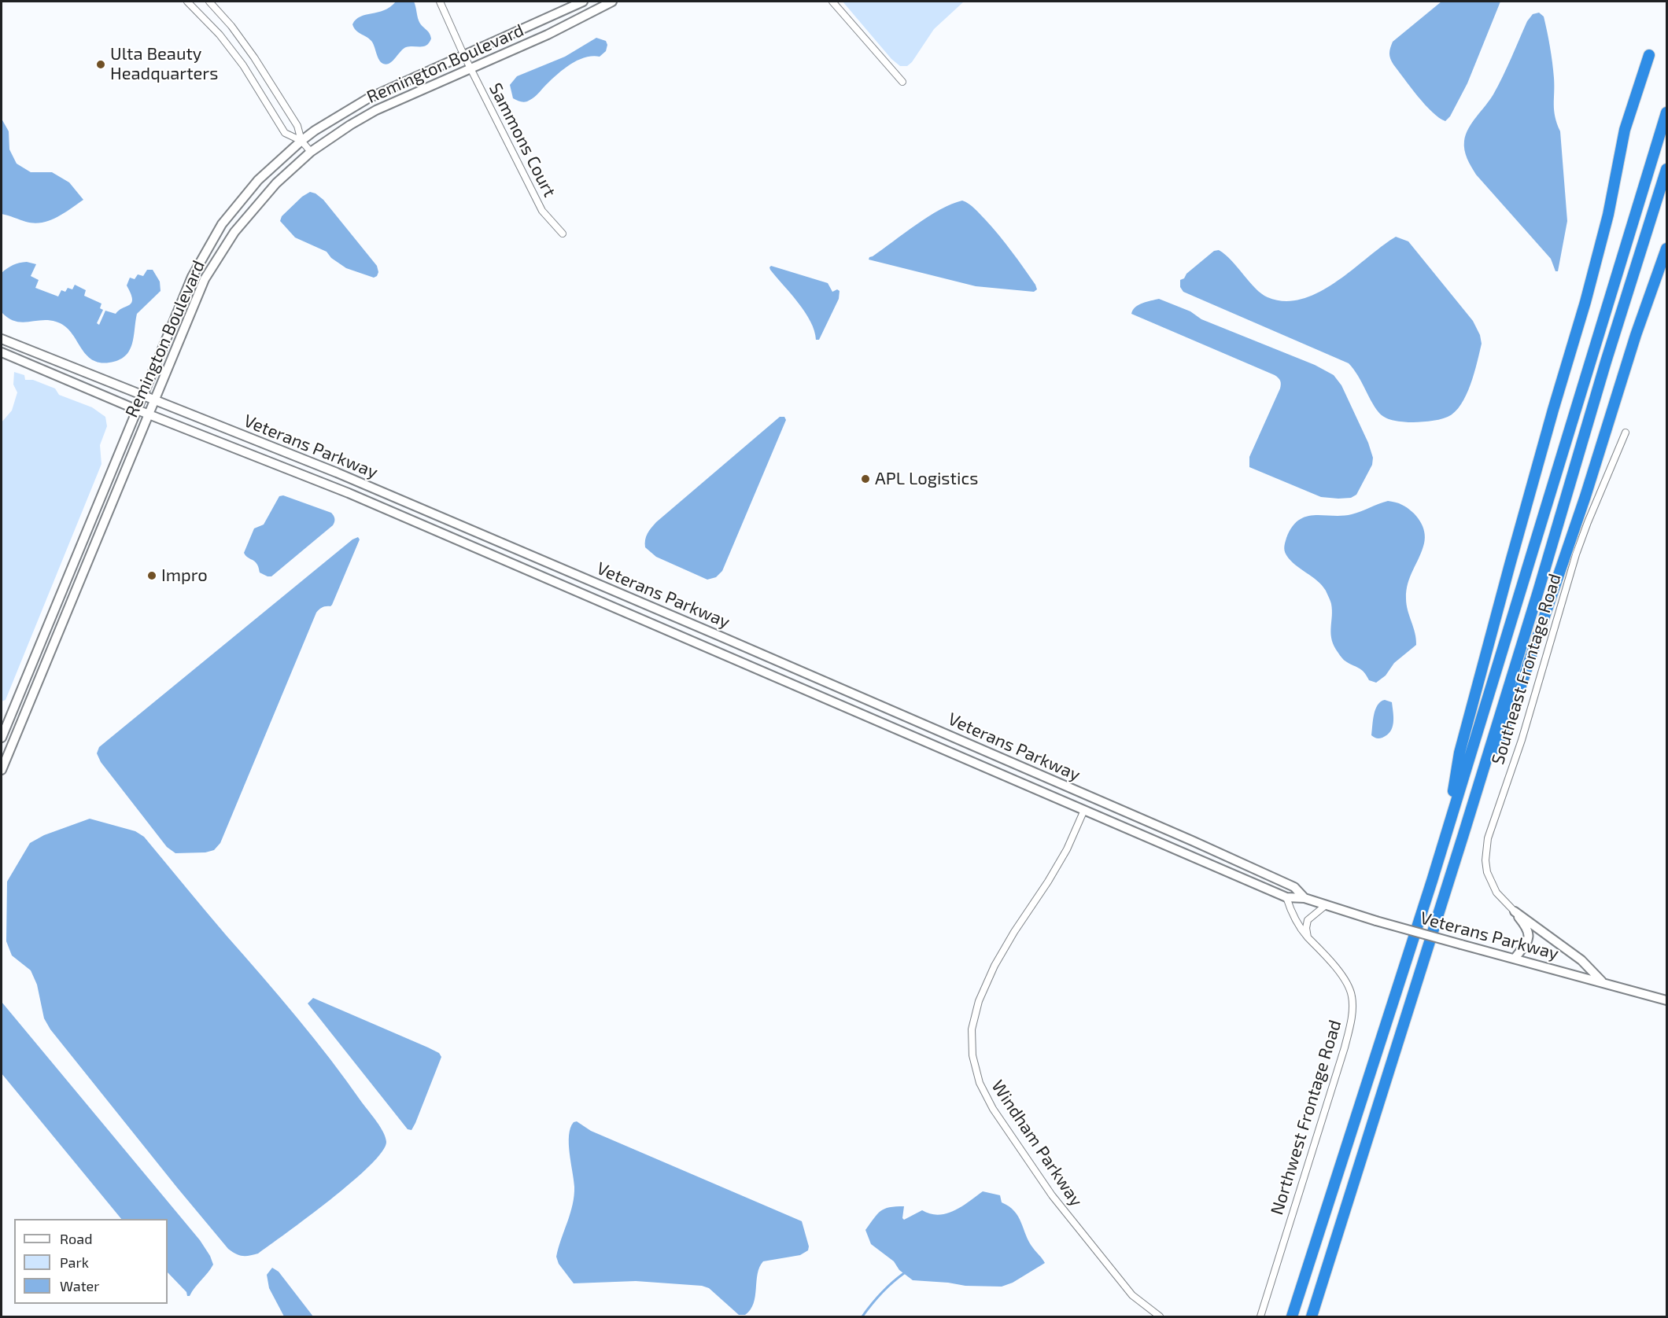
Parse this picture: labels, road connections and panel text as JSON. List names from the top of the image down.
{
  "streets": {
    "main road": ["Remington Boulevard", "Veterans Parkway"],
    "street": [
      "Sammons Court",
      "Southeast Frontage Road",
      "Northwest Frontage Road",
      "Windham Parkway"
    ]
  },
  "crossings": [
    ["Remington Boulevard", "Sammons Court"],
    ["Remington Boulevard", "Veterans Parkway"],
    ["Veterans Parkway", "Northwest Frontage Road"],
    ["Veterans Parkway", "Windham Parkway"]
  ],
  "places": ["Ulta Beauty Headquarters", "APL Logistics", "Impro"],
  "legend": ["Road", "Park", "Water"]
}
